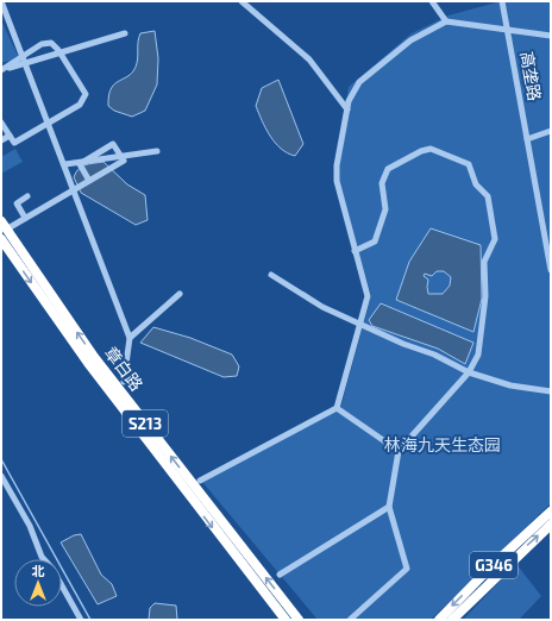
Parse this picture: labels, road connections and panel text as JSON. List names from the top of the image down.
{
  "streets": {
    "highway": ["章白路", "S213", "G346"],
    "street": ["高垄路"]
  },
  "parks": ["林海九天生态园"],
  "north": "top"
}
